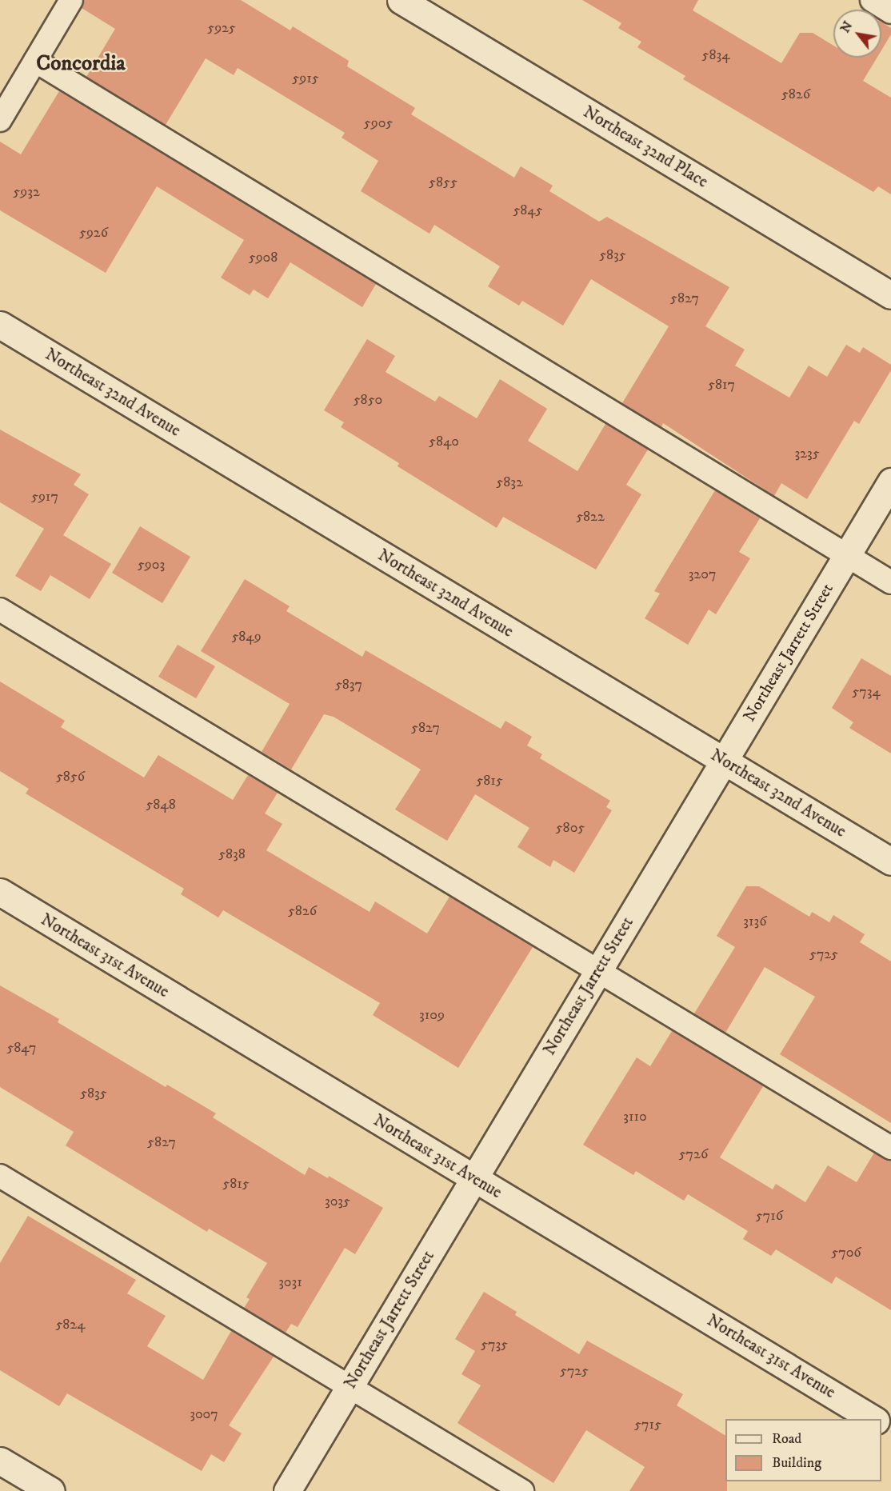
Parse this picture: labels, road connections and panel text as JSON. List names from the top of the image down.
{
  "streets": {
    "street": [
      "Northeast 32nd Place",
      "Northeast 32nd Avenue",
      "Northeast Jarrett Street",
      "Northeast 31st Avenue"
    ]
  },
  "crossings": [
    ["Northeast 32nd Avenue", "Northeast Jarrett Street"],
    ["Northeast Jarrett Street", "Northeast 31st Avenue"]
  ],
  "districts": ["Concordia"],
  "house_numbers": [
    "5925",
    "5834",
    "5915",
    "5826",
    "5905",
    "5855",
    "5932",
    "5845",
    "5926",
    "5835",
    "5908",
    "5827",
    "5817",
    "5850",
    "5840",
    "3235",
    "5832",
    "5917",
    "5822",
    "5903",
    "3207",
    "5849",
    "5837",
    "5734",
    "5827",
    "5856",
    "5815",
    "5848",
    "5805",
    "5838",
    "5826",
    "3136",
    "5725",
    "3109",
    "5847",
    "5835",
    "3110",
    "5827",
    "5726",
    "5815",
    "3035",
    "5716",
    "5706",
    "3031",
    "5824",
    "5735",
    "5725",
    "3007",
    "5715"
  ],
  "legend": ["Road", "Building"],
  "north": "top left"
}
